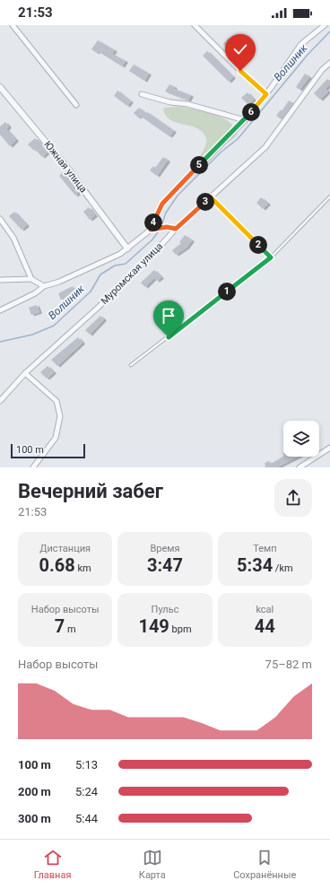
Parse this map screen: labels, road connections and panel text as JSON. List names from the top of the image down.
{
  "streets": {
    "street": ["Южная улица", "Муромская улица"]
  },
  "water": ["Волшник"],
  "scale_bar": "100 m",
  "page": {
    "status": "21:53",
    "pins": [
      "6",
      "5",
      "3",
      "4",
      "2",
      "1"
    ],
    "scale": "100 m",
    "heading": ["Вечерний забег", "21:53"],
    "stats": [
      ["Дистанция", "0.68 km"],
      ["Время", "3:47"],
      ["Темп", "5:34 /km"],
      ["Набор высоты", "7 m"],
      ["Пульс", "149 bpm"],
      ["kcal", "44"]
    ],
    "chart": ["Набор высоты", "75–82 m"],
    "list": [
      {
        "name": "100 m",
        "note": "5:13"
      },
      {
        "name": "200 m",
        "note": "5:24"
      },
      {
        "name": "300 m",
        "note": "5:44"
      }
    ],
    "tabs": ["Главная", "Карта", "Сохранённые"]
  }
}
